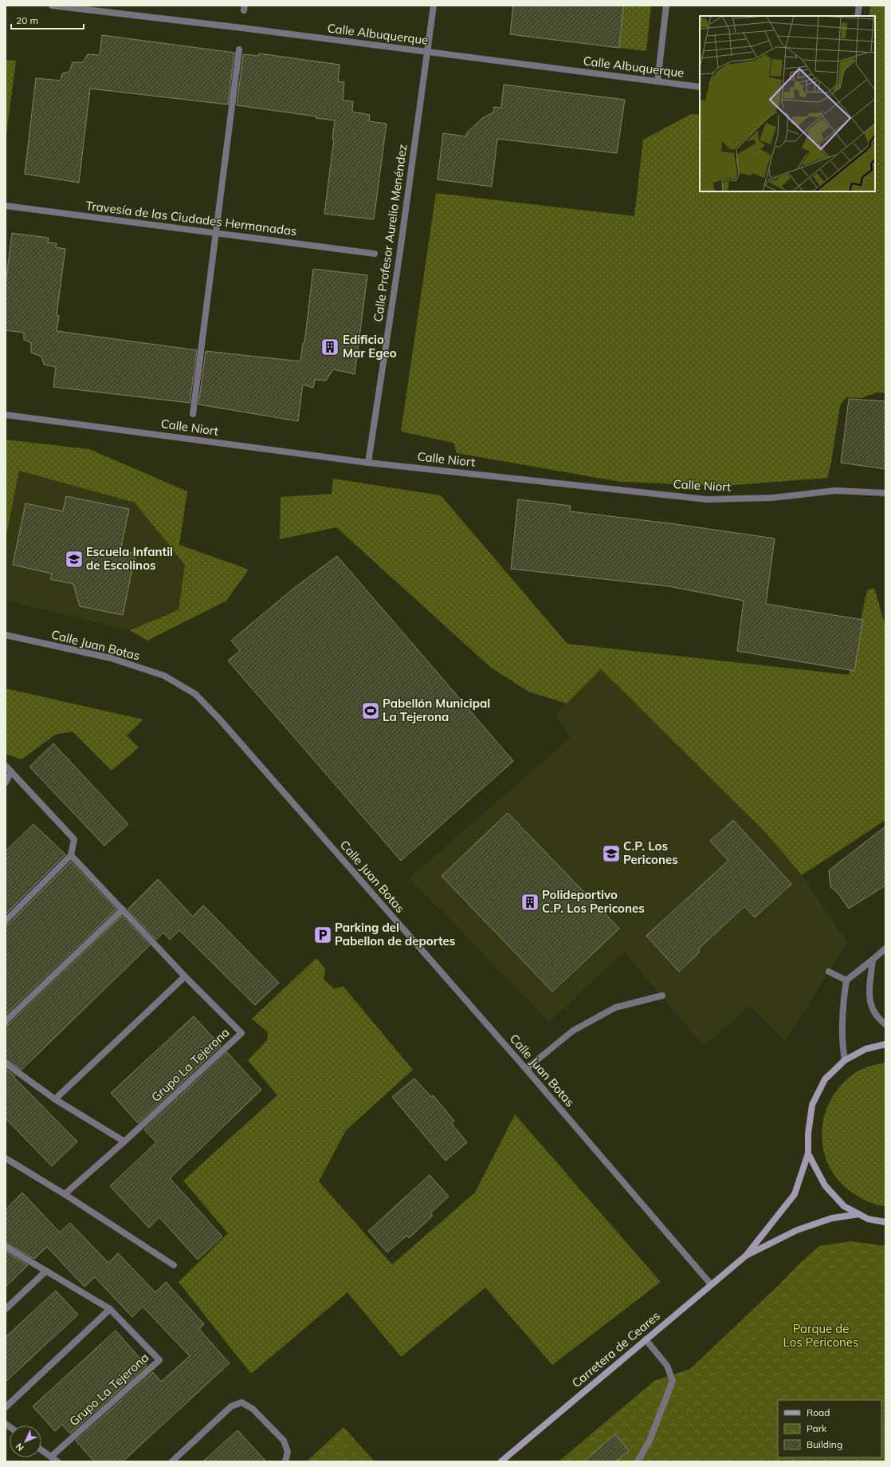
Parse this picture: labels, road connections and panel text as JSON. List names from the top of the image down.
{
  "streets": {
    "main road": ["Carretera de Ceares"],
    "street": [
      "Calle Albuquerque",
      "Travesía de las Ciudades Hermanadas",
      "Calle Profesor Aurelio Menéndez",
      "Calle Niort",
      "Calle Juan Botas",
      "Grupo La Tejerona"
    ]
  },
  "crossings": [
    ["Calle Albuquerque", "Calle Profesor Aurelio Menéndez"],
    ["Calle Profesor Aurelio Menéndez", "Calle Niort"],
    ["Calle Juan Botas", "Carretera de Ceares"]
  ],
  "parks": ["Parque de Los Pericones"],
  "places": {
    "building": ["Edificio Mar Egeo", "Polideportivo C.P. Los Pericones"],
    "school or university": ["Escuela Infantil de Escolinos", "C.P. Los Pericones"],
    "sports": ["Pabellón Municipal La Tejerona"],
    "parking": ["Parking del Pabellon de deportes"]
  },
  "legend": ["Road", "Park", "Building"],
  "scale_bar": "20 m",
  "north": "bottom left"
}
